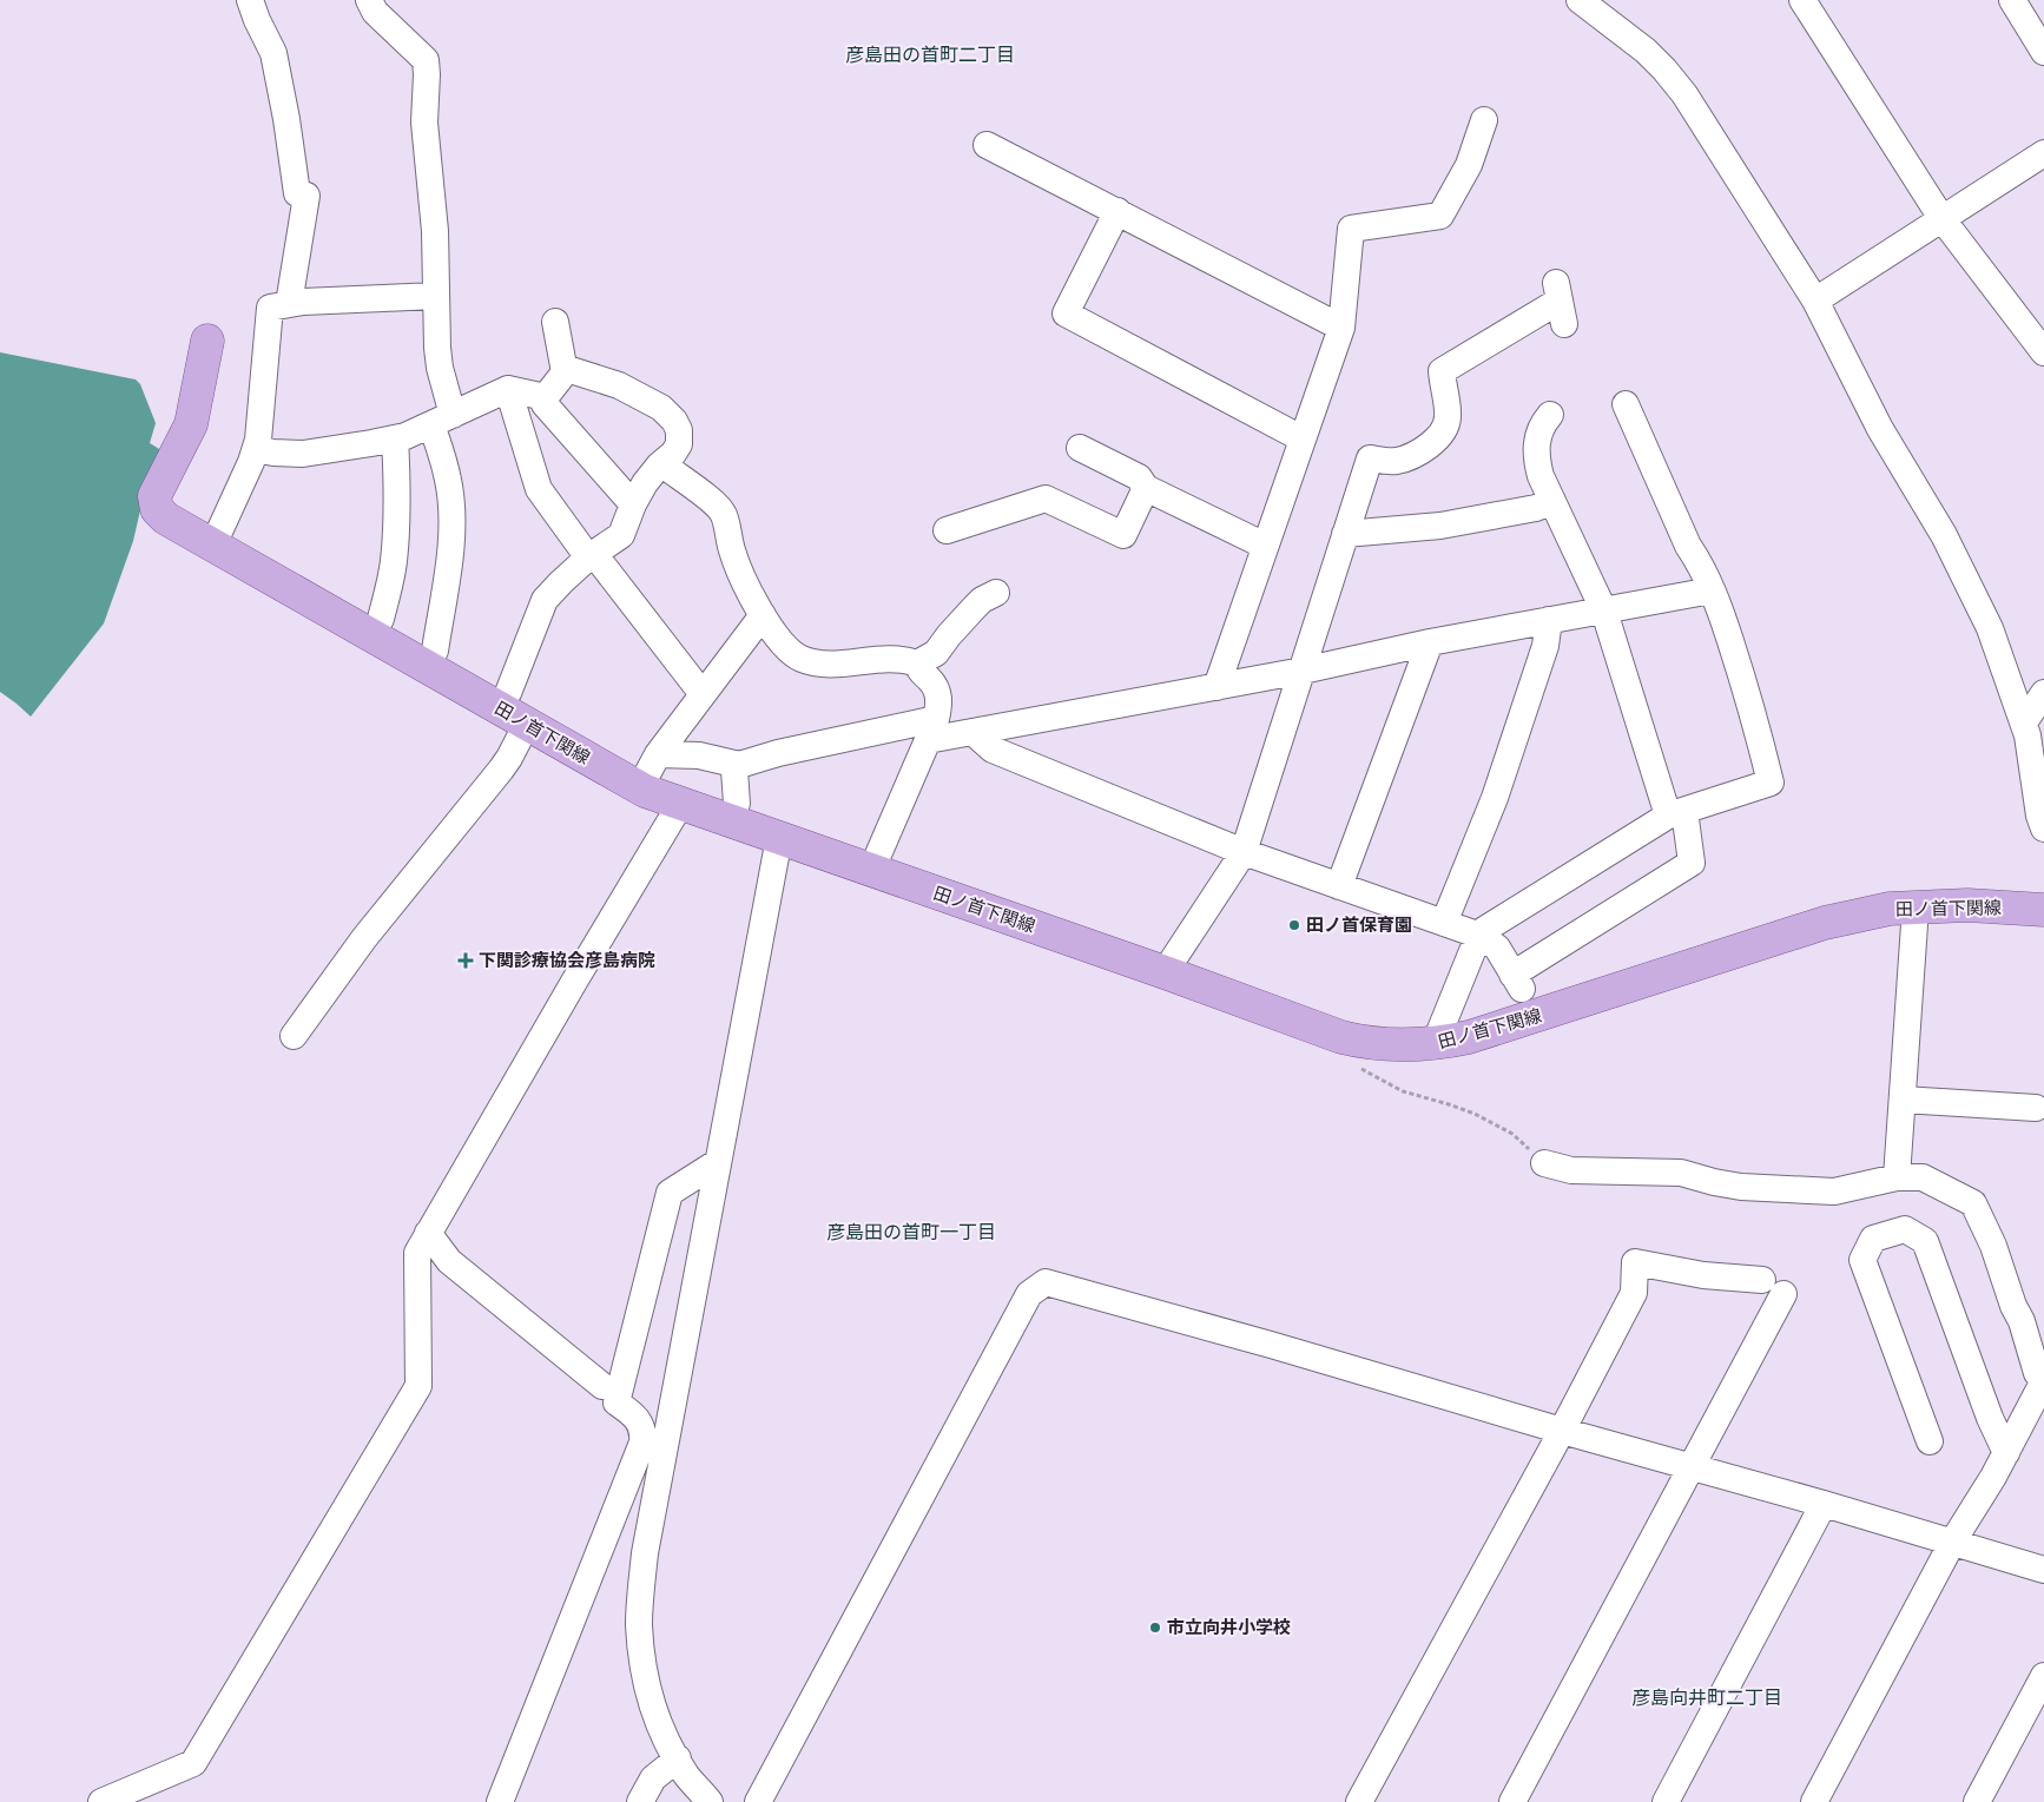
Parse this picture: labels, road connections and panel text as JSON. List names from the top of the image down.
{
  "streets": {
    "main road": ["田ノ首下関線"]
  },
  "districts": ["彦島田の首町二丁目", "彦島田の首町一丁目", "彦島向井町二丁目"],
  "places": {
    "other": ["田ノ首保育園", "市立向井小学校"],
    "health": ["下関診療協会彦島病院"]
  }
}
